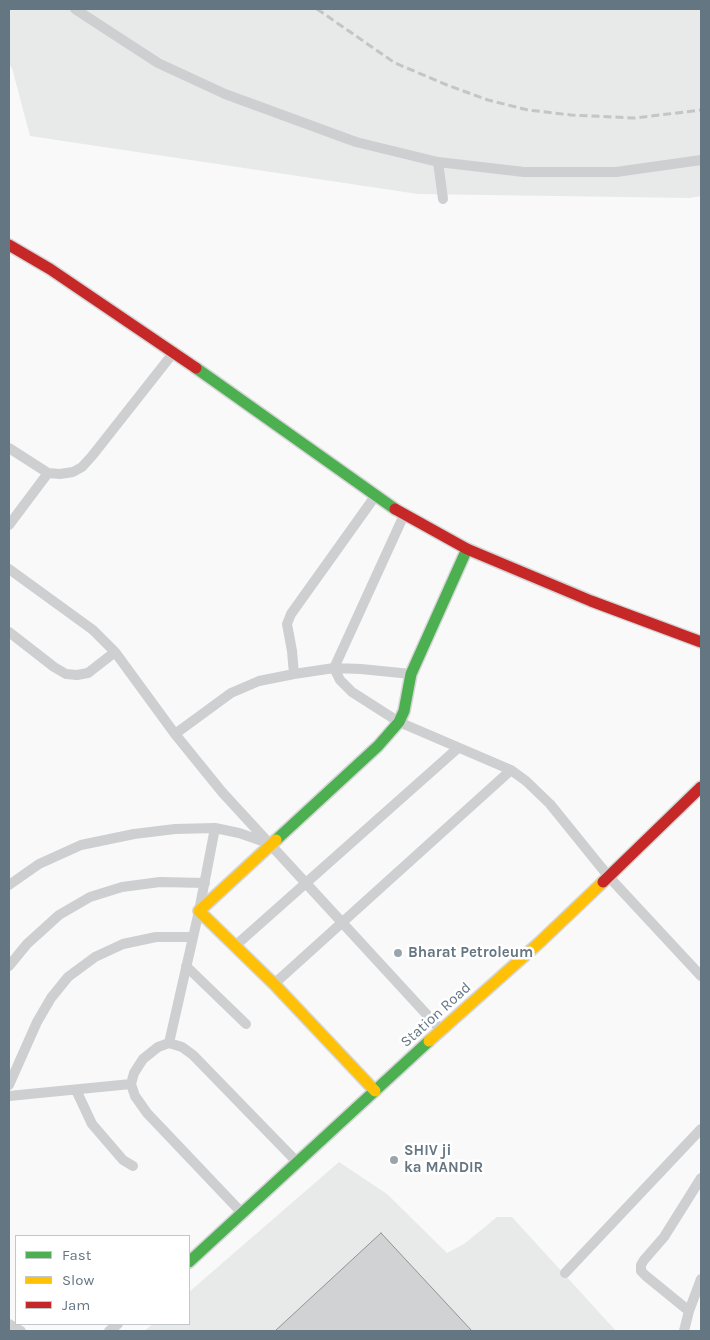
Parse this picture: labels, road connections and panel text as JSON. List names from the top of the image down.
{
  "streets": {
    "street": ["Station Road"]
  },
  "places": ["Bharat Petroleum", "SHIV ji ka MANDIR"],
  "legend": ["Fast", "Slow", "Jam"]
}
